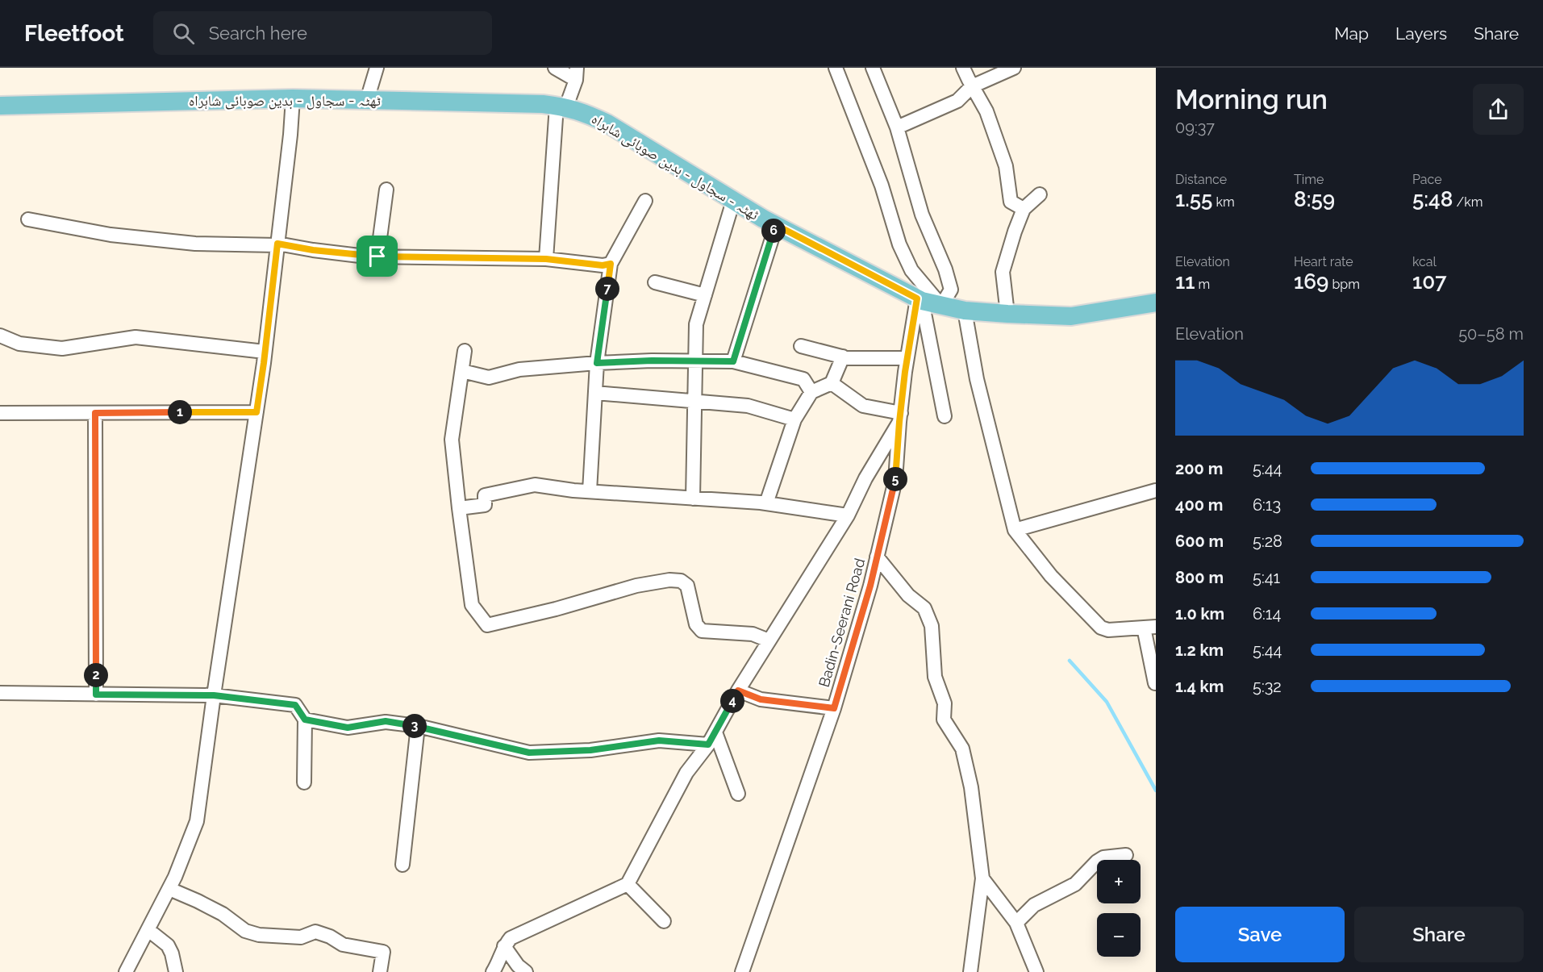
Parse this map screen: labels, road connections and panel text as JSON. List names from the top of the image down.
{
  "streets": {
    "main road": ["ٹھٹہ - سجاول - بدین صوبائی شاہراہ"],
    "street": ["Badin-Seerani Road"]
  },
  "crossings": [
    ["ٹھٹہ - سجاول - بدین صوبائی شاہراہ", "Badin-Seerani Road"]
  ],
  "page": {
    "header": "Fleetfoot",
    "search": "Search here",
    "nav": ["Map", "Layers", "Share"],
    "heading": ["Morning run", "09:37"],
    "stats": [
      ["Distance", "1.55 km"],
      ["Time", "8:59"],
      ["Pace", "5:48 /km"],
      ["Elevation", "11 m"],
      ["Heart rate", "169 bpm"],
      ["kcal", "107"]
    ],
    "pins": [
      "6",
      "7",
      "1",
      "5",
      "2",
      "4",
      "3"
    ],
    "chart": ["Elevation", "50–58 m"],
    "list": [
      {
        "name": "200 m",
        "note": "5:44"
      },
      {
        "name": "400 m",
        "note": "6:13"
      },
      {
        "name": "600 m",
        "note": "5:28"
      },
      {
        "name": "800 m",
        "note": "5:41"
      },
      {
        "name": "1.0 km",
        "note": "6:14"
      },
      {
        "name": "1.2 km",
        "note": "5:44"
      },
      {
        "name": "1.4 km",
        "note": "5:32"
      }
    ],
    "map_buttons": ["+", "−"],
    "buttons": ["Save", "Share"]
  }
}
